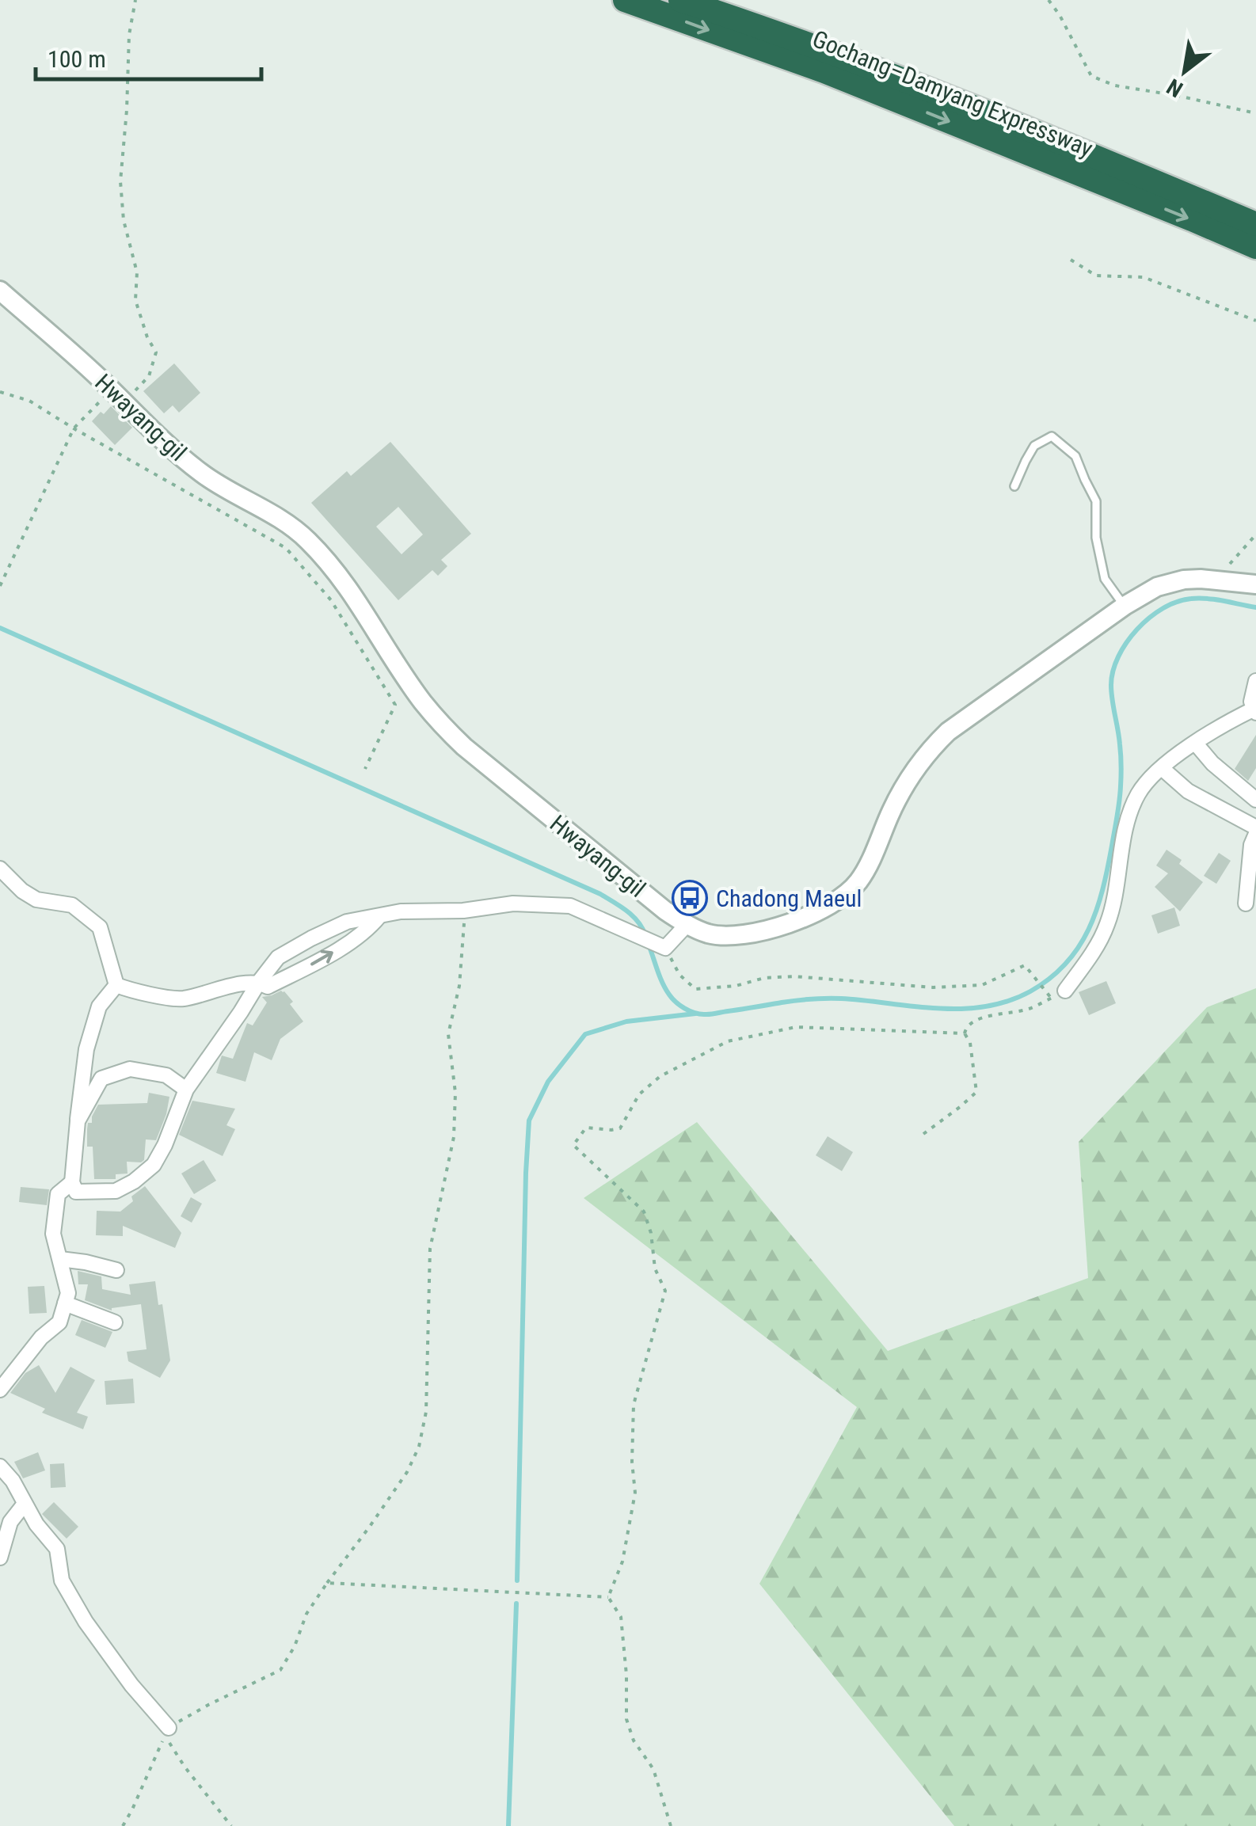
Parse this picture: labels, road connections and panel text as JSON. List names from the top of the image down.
{
  "streets": {
    "highway": ["Gochang–Damyang Expressway"],
    "street": ["Hwayang-gil"]
  },
  "places": {
    "bus stop": ["Chadong Maeul"]
  },
  "scale_bar": "100 m",
  "north": "bottom left"
}
